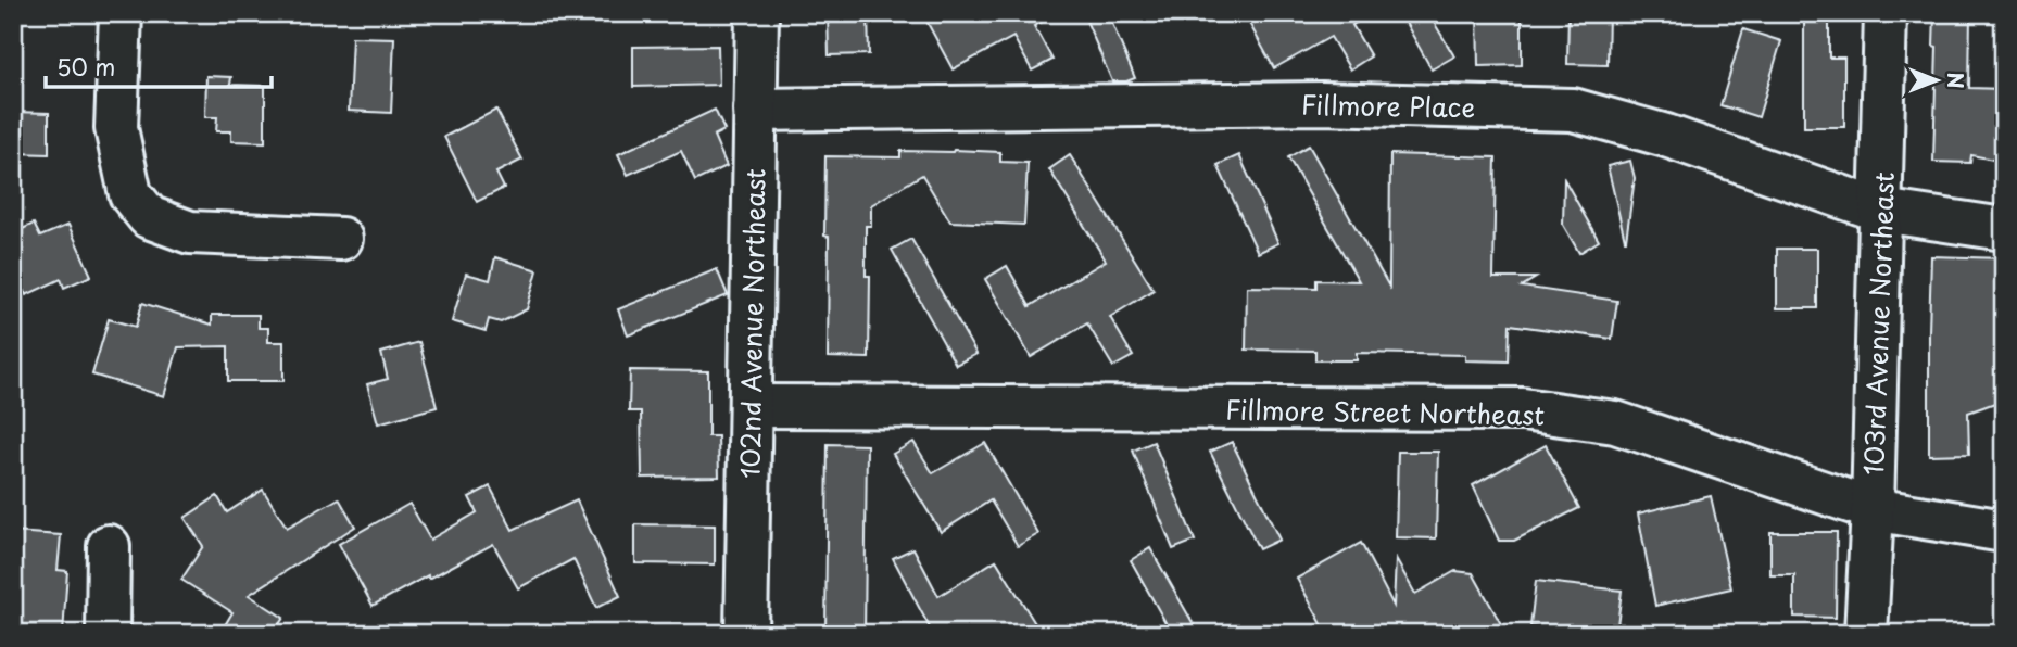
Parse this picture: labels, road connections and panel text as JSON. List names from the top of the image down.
{
  "streets": {
    "street": [
      "Fillmore Place",
      "102nd Avenue Northeast",
      "103rd Avenue Northeast",
      "Fillmore Street Northeast"
    ]
  },
  "crossings": [
    ["Fillmore Place", "102nd Avenue Northeast"],
    ["Fillmore Place", "103rd Avenue Northeast"],
    ["102nd Avenue Northeast", "Fillmore Street Northeast"],
    ["103rd Avenue Northeast", "Fillmore Street Northeast"]
  ],
  "scale_bar": "50 m",
  "north": "right"
}
